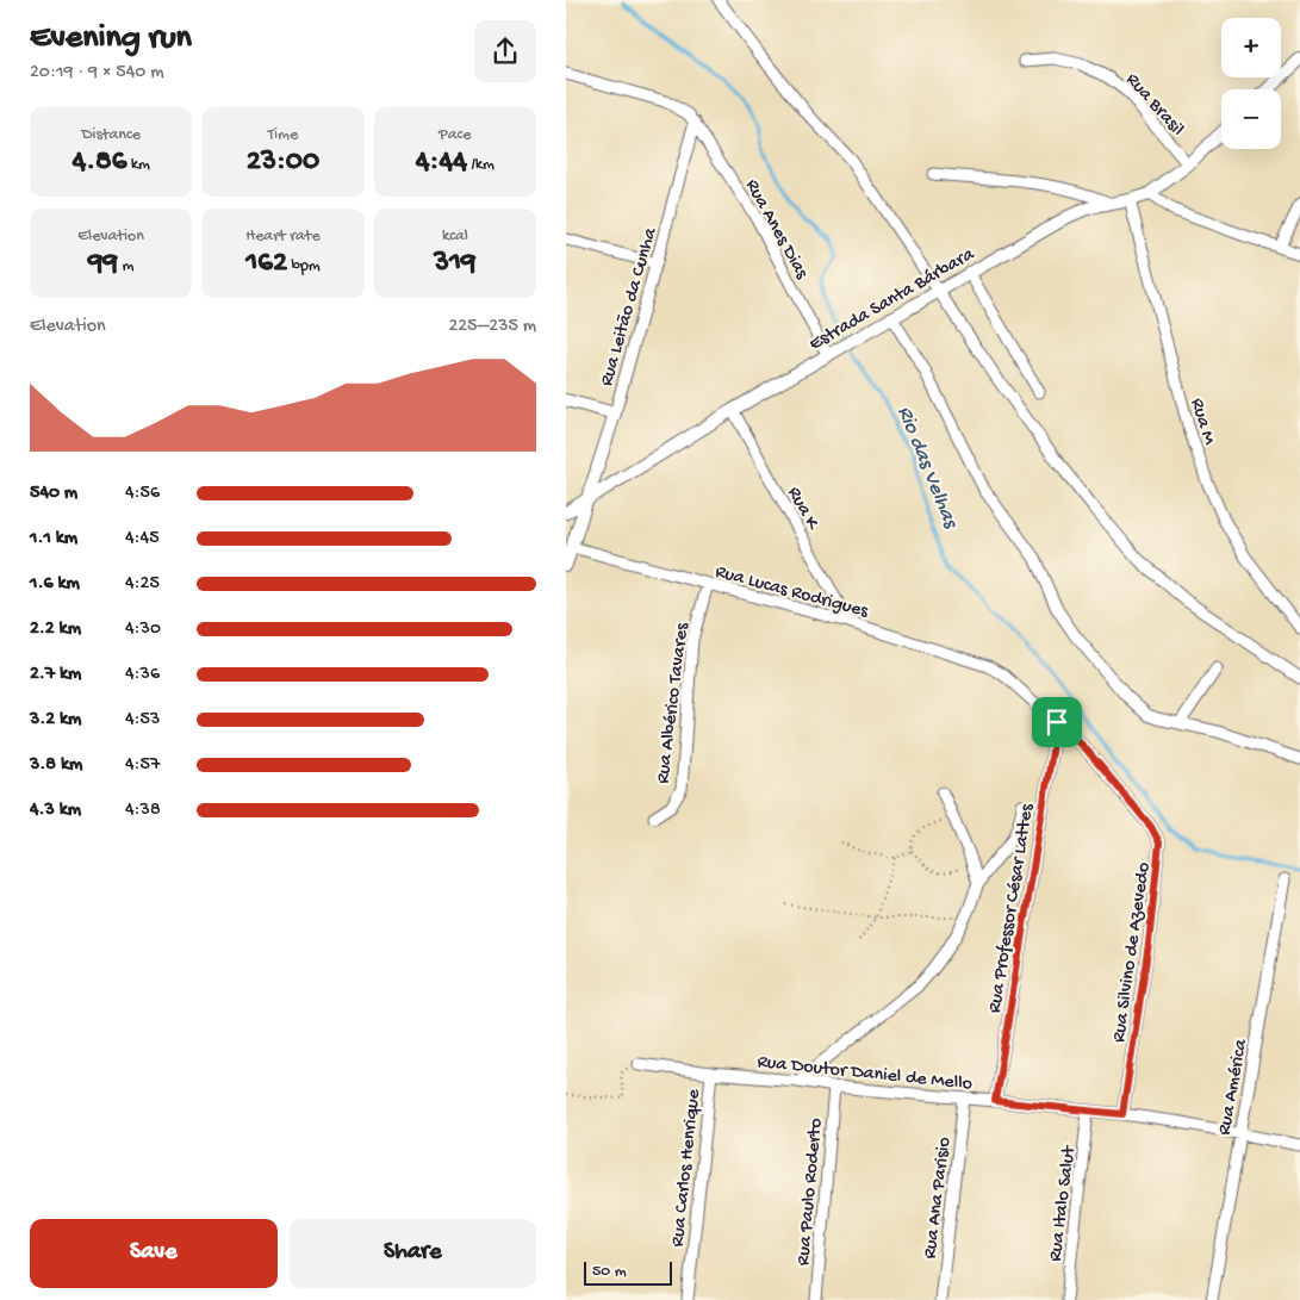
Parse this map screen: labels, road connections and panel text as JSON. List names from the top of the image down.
{
  "streets": {
    "street": [
      "Rua Brasil",
      "Rua Anes Dias",
      "Estrada Santa Bárbara",
      "Rua Leitão da Cunha",
      "Rua M",
      "Rua K",
      "Rua Lucas Rodrigues",
      "Rua Albérico Tavares",
      "Rua Professor César Lattes",
      "Rua Silvino de Azevedo",
      "Rua Doutor Daniel de Mello",
      "Rua América",
      "Rua Carlos Henrique",
      "Rua Paulo Roderto",
      "Rua Ana Parisio",
      "Rua Italo Salut"
    ]
  },
  "crossings": [
    ["Rua Brasil", "Estrada Santa Bárbara"],
    ["Rua Anes Dias", "Estrada Santa Bárbara"],
    ["Rua Anes Dias", "Rua Leitão da Cunha"],
    ["Estrada Santa Bárbara", "Rua Leitão da Cunha"],
    ["Estrada Santa Bárbara", "Rua M"],
    ["Estrada Santa Bárbara", "Rua K"],
    ["Rua Leitão da Cunha", "Rua Lucas Rodrigues"],
    ["Rua K", "Rua Lucas Rodrigues"],
    ["Rua Lucas Rodrigues", "Rua Albérico Tavares"],
    ["Rua Lucas Rodrigues", "Rua Silvino de Azevedo"],
    ["Rua Professor César Lattes", "Rua Silvino de Azevedo"],
    ["Rua Professor César Lattes", "Rua Doutor Daniel de Mello"],
    ["Rua Silvino de Azevedo", "Rua Doutor Daniel de Mello"],
    ["Rua Doutor Daniel de Mello", "Rua América"],
    ["Rua Doutor Daniel de Mello", "Rua Carlos Henrique"],
    ["Rua Doutor Daniel de Mello", "Rua Paulo Roderto"],
    ["Rua Doutor Daniel de Mello", "Rua Ana Parisio"],
    ["Rua Doutor Daniel de Mello", "Rua Italo Salut"]
  ],
  "water": ["Rio das Velhas"],
  "scale_bar": "50 m",
  "page": {
    "heading": ["Evening run", "20:19 · 9 × 540 m"],
    "map_buttons": ["+", "−"],
    "stats": [
      ["Distance", "4.86 km"],
      ["Time", "23:00"],
      ["Pace", "4:44 /km"],
      ["Elevation", "99 m"],
      ["Heart rate", "162 bpm"],
      ["kcal", "319"]
    ],
    "chart": ["Elevation", "225–235 m"],
    "list": [
      {
        "name": "540 m",
        "note": "4:56"
      },
      {
        "name": "1.1 km",
        "note": "4:45"
      },
      {
        "name": "1.6 km",
        "note": "4:25"
      },
      {
        "name": "2.2 km",
        "note": "4:30"
      },
      {
        "name": "2.7 km",
        "note": "4:36"
      },
      {
        "name": "3.2 km",
        "note": "4:53"
      },
      {
        "name": "3.8 km",
        "note": "4:57"
      },
      {
        "name": "4.3 km",
        "note": "4:38"
      }
    ],
    "buttons": ["Save", "Share"],
    "scale": "50 m"
  }
}
